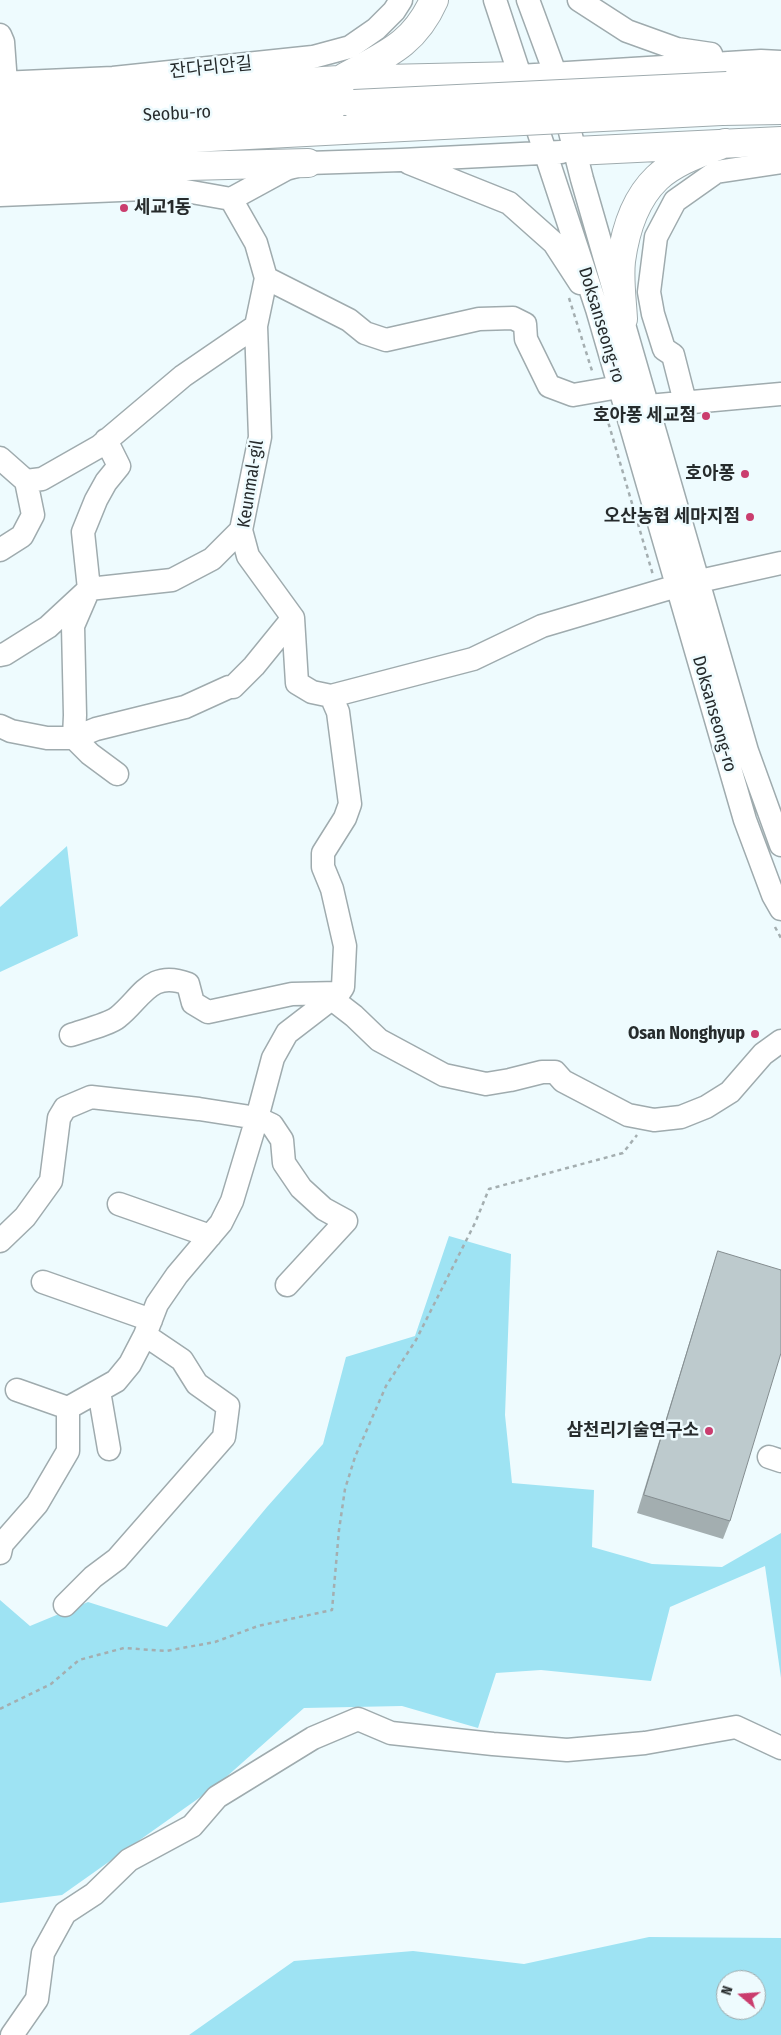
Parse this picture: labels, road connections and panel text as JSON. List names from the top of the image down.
{
  "streets": {
    "main road": ["Seobu-ro"],
    "street": ["잔다리안길", "Doksanseong-ro", "Keunmal-gil"]
  },
  "places": [
    "세교1동",
    "호아퐁 세교점",
    "호아퐁",
    "오산농협 세마지점",
    "Osan Nonghyup",
    "삼천리기술연구소"
  ],
  "north": "left"
}
